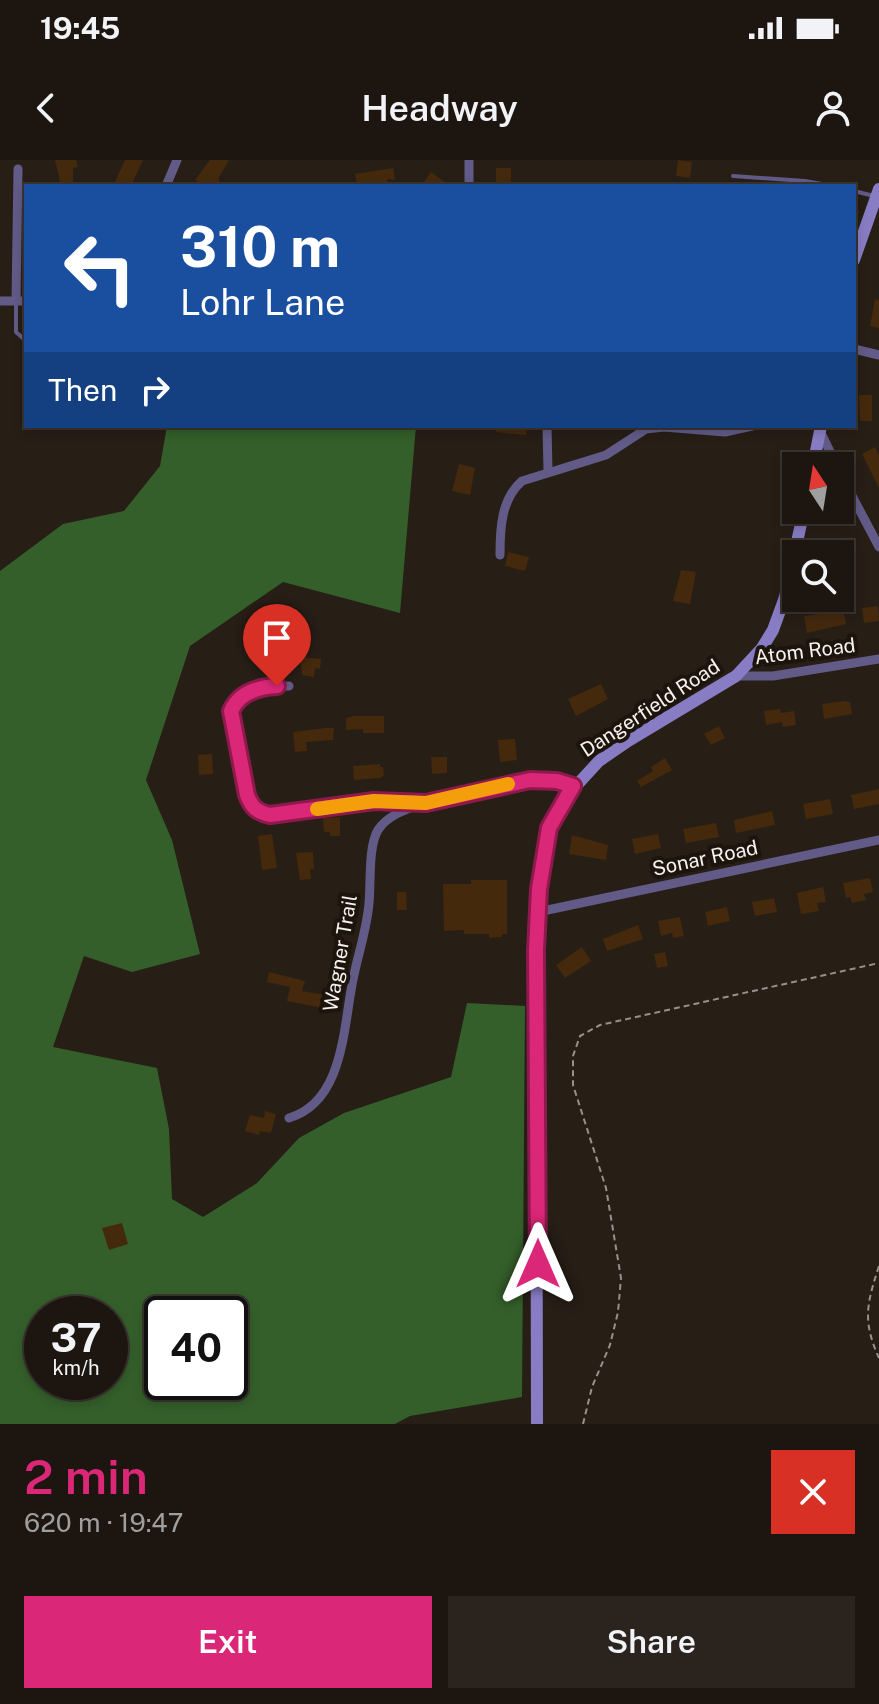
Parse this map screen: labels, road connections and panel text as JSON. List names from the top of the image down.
{
  "streets": {
    "street": [
      "Atom Road",
      "Dangerfield Road",
      "Sonar Road",
      "Wagner Trail"
    ]
  },
  "crossings": [
    ["Atom Road", "Dangerfield Road"],
    ["Dangerfield Road", "Sonar Road"]
  ],
  "north": "top",
  "page": {
    "status": "19:45",
    "header": "Headway",
    "turn": ["310 m", "Lohr Lane"],
    "then": "Then",
    "speed": "37 km/h",
    "limit": "40",
    "heading": ["2 min", "620 m · 19:47"],
    "buttons": ["Exit", "Share"]
  }
}
